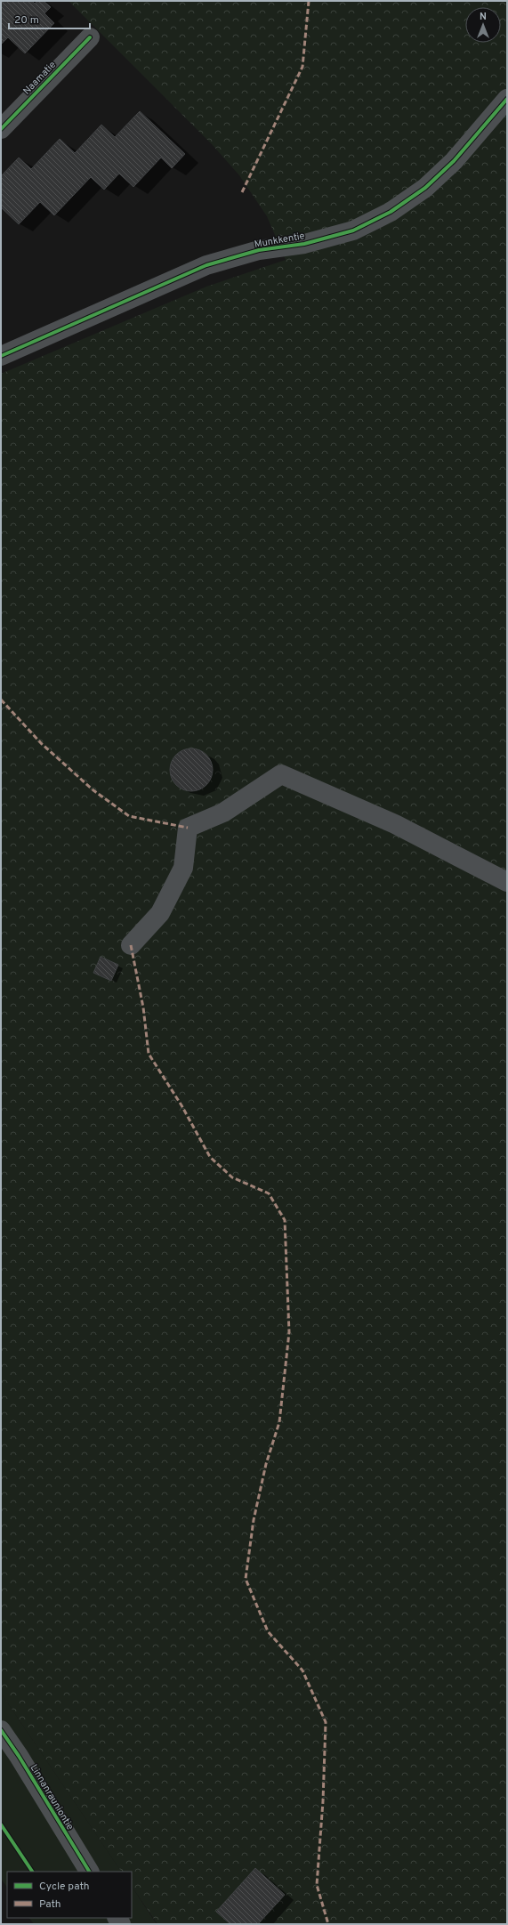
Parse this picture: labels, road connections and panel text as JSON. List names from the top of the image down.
{
  "streets": {
    "street": ["Naamatie", "Munkkentie", "Linnanrauniontie"]
  },
  "legend": ["Cycle path", "Path"],
  "scale_bar": "20 m",
  "north": "top"
}
